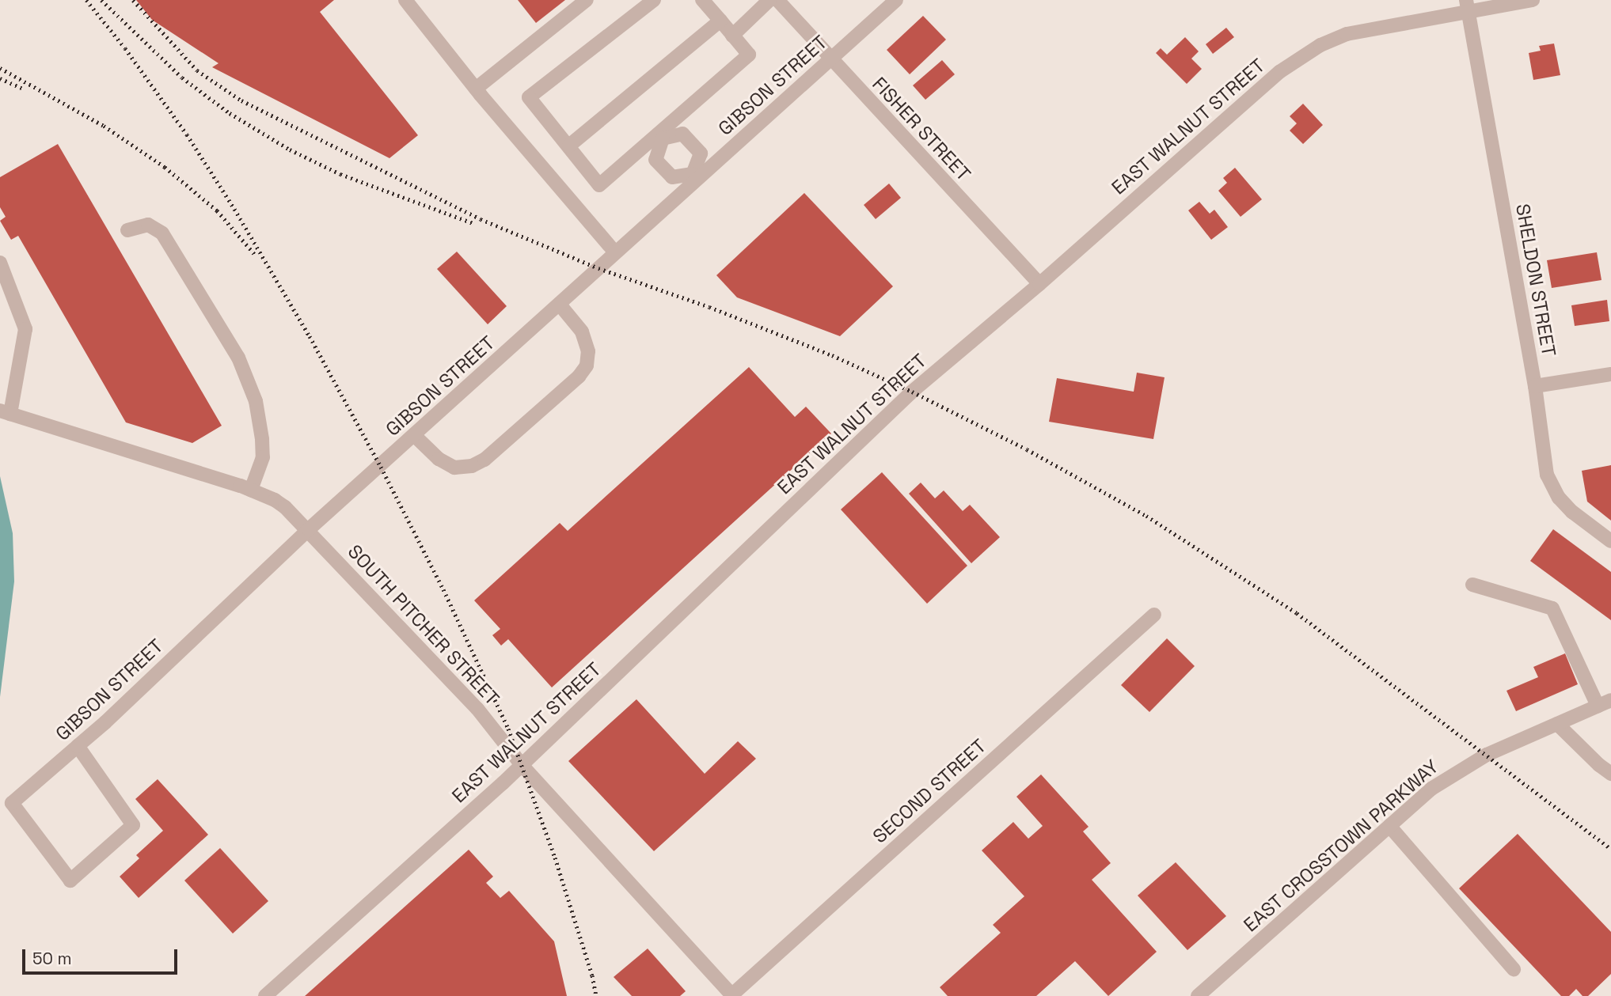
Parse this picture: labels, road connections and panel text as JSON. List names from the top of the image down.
{
  "streets": {
    "street": [
      "GIBSON STREET",
      "EAST WALNUT STREET",
      "FISHER STREET",
      "SHELDON STREET",
      "SOUTH PITCHER STREET",
      "SECOND STREET",
      "EAST CROSSTOWN PARKWAY"
    ]
  },
  "crossings": [
    ["GIBSON STREET", "FISHER STREET"],
    ["GIBSON STREET", "SOUTH PITCHER STREET"],
    ["EAST WALNUT STREET", "FISHER STREET"],
    ["EAST WALNUT STREET", "SHELDON STREET"],
    ["EAST WALNUT STREET", "SOUTH PITCHER STREET"],
    ["SOUTH PITCHER STREET", "SECOND STREET"]
  ],
  "scale_bar": "50 m"
}
